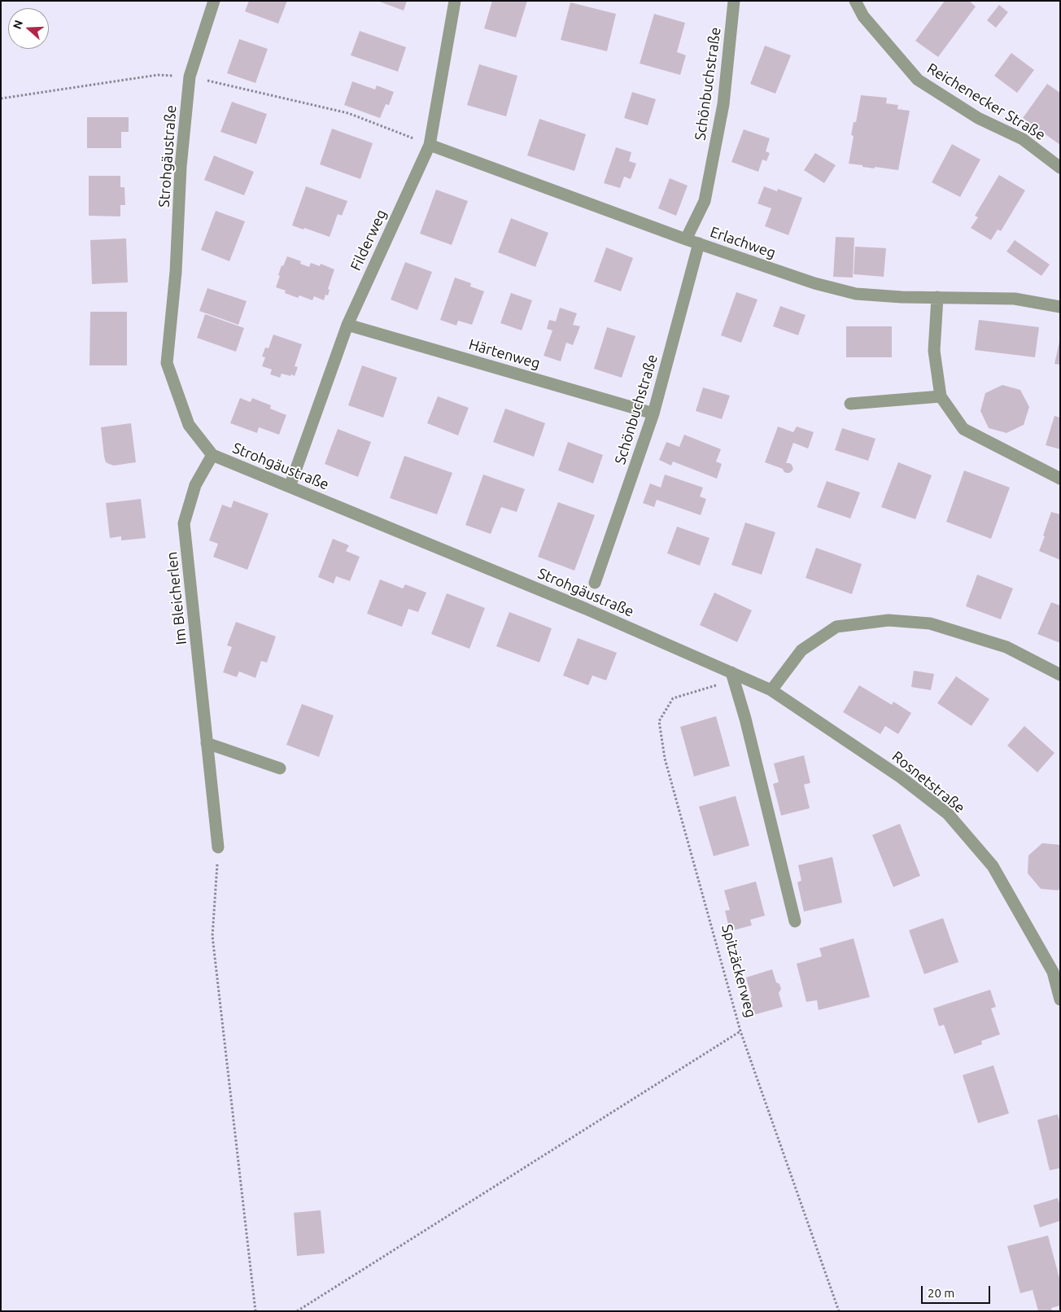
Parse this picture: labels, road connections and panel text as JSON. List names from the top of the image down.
{
  "streets": {
    "street": [
      "Schönbuchstraße",
      "Reichenecker Straße",
      "Strohgäustraße",
      "Filderweg",
      "Erlachweg",
      "Härtenweg",
      "Im Bleicherlen",
      "Rosnetstraße"
    ],
    "path": ["Spitzäckerweg"]
  },
  "crossings": [
    ["Schönbuchstraße", "Erlachweg"],
    ["Schönbuchstraße", "Härtenweg"],
    ["Strohgäustraße", "Filderweg"],
    ["Strohgäustraße", "Im Bleicherlen"],
    ["Strohgäustraße", "Rosnetstraße"],
    ["Strohgäustraße", "Spitzäckerweg"],
    ["Filderweg", "Erlachweg"],
    ["Filderweg", "Härtenweg"]
  ],
  "scale_bar": "20 m",
  "north": "left"
}
